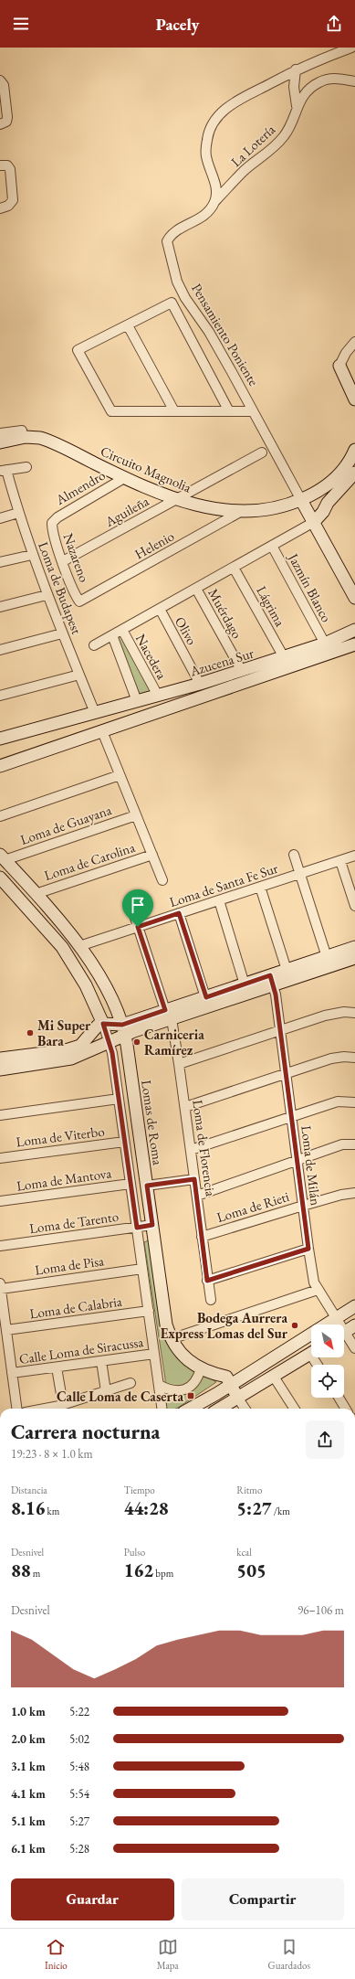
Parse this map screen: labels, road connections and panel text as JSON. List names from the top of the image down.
{
  "streets": {
    "street": [
      "La Lotería",
      "Pensamiento Poniente",
      "Circuito Magnolia",
      "Almendro",
      "Aguileña",
      "Helenio",
      "Nazareno",
      "Loma de Budapest",
      "Jazmín Blanco",
      "Lágrima",
      "Muérdago",
      "Olivo",
      "Nacedera",
      "Azucena Sur",
      "Loma de Guayana",
      "Loma de Carolina",
      "Loma de Santa Fe Sur",
      "Lomas de Roma",
      "Loma de Viterbo",
      "Loma de Florencia",
      "Loma de Milán",
      "Loma de Mantova",
      "Loma de Rieti",
      "Loma de Tarento",
      "Loma de Pisa",
      "Loma de Calabria",
      "Calle Loma de Siracussa"
    ]
  },
  "crossings": [
    ["La Lotería", "Pensamiento Poniente"],
    ["Pensamiento Poniente", "Circuito Magnolia"],
    ["Circuito Magnolia", "Almendro"],
    ["Circuito Magnolia", "Aguileña"],
    ["Circuito Magnolia", "Helenio"],
    ["Almendro", "Nazareno"],
    ["Aguileña", "Nazareno"],
    ["Helenio", "Nazareno"],
    ["Loma de Budapest", "Azucena Sur"],
    ["Jazmín Blanco", "Azucena Sur"],
    ["Lágrima", "Azucena Sur"],
    ["Muérdago", "Azucena Sur"],
    ["Olivo", "Azucena Sur"],
    ["Nacedera", "Azucena Sur"],
    ["Loma de Guayana", "Lomas de Roma"],
    ["Loma de Carolina", "Lomas de Roma"],
    ["Loma de Santa Fe Sur", "Lomas de Roma"],
    ["Loma de Santa Fe Sur", "Loma de Florencia"],
    ["Lomas de Roma", "Loma de Tarento"],
    ["Loma de Florencia", "Loma de Rieti"],
    ["Loma de Milán", "Loma de Rieti"]
  ],
  "places": {
    "other": ["Mi Super Bara", "Carniceria Ramírez", "Bodega Aurrera Express Lomas del Sur"],
    "transit": ["Calle Loma de Caserta"]
  },
  "north": "bottom right",
  "page": {
    "header": "Pacely",
    "heading": ["Carrera nocturna", "19:23 · 8 × 1.0 km"],
    "stats": [
      ["Distancia", "8.16 km"],
      ["Tiempo", "44:28"],
      ["Ritmo", "5:27 /km"],
      ["Desnivel", "88 m"],
      ["Pulso", "162 bpm"],
      ["kcal", "505"]
    ],
    "chart": ["Desnivel", "96–106 m"],
    "list": [
      {
        "name": "1.0 km",
        "note": "5:22"
      },
      {
        "name": "2.0 km",
        "note": "5:02"
      },
      {
        "name": "3.1 km",
        "note": "5:48"
      },
      {
        "name": "4.1 km",
        "note": "5:54"
      },
      {
        "name": "5.1 km",
        "note": "5:27"
      },
      {
        "name": "6.1 km",
        "note": "5:28"
      }
    ],
    "buttons": ["Guardar", "Compartir"],
    "tabs": ["Inicio", "Mapa", "Guardados"]
  }
}
